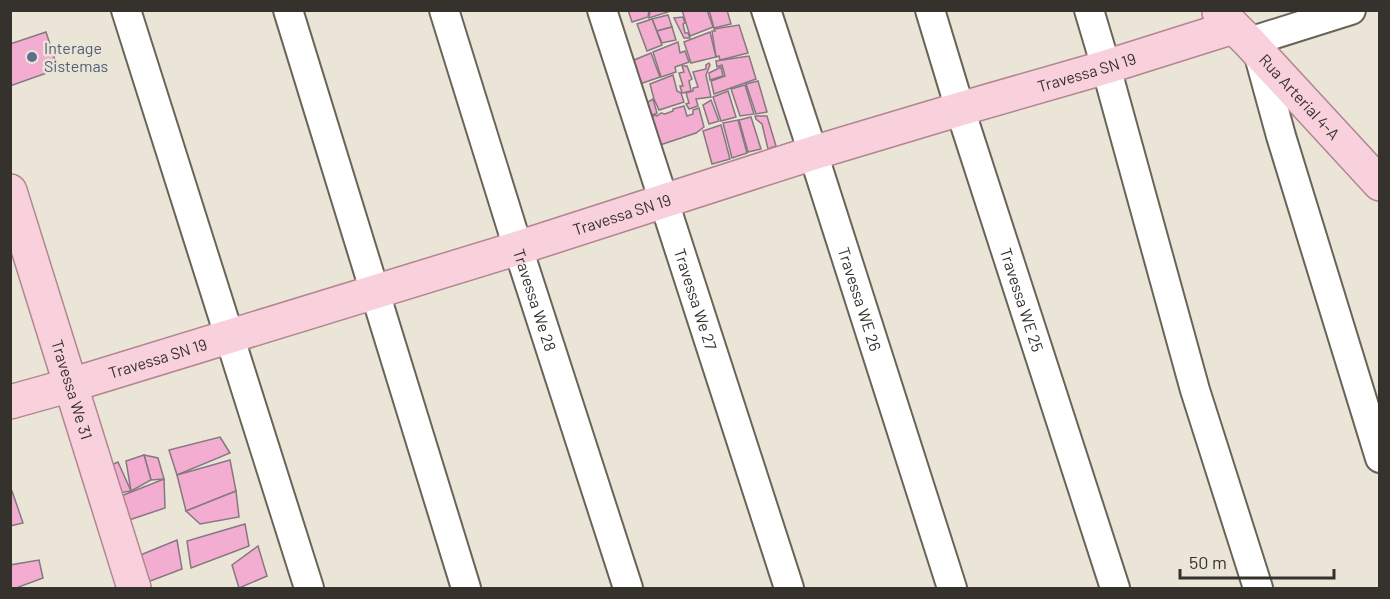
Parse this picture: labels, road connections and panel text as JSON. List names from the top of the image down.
{
  "streets": {
    "main road": ["Travessa SN 19", "Rua Arterial 4-A", "Travessa We 31"],
    "street": [
      "Travessa WE 26",
      "Travessa We 28",
      "Travessa We 27",
      "Travessa WE 25"
    ]
  },
  "crossings": [
    ["Travessa SN 19", "Rua Arterial 4-A"],
    ["Travessa SN 19", "Travessa WE 26"],
    ["Travessa SN 19", "Travessa We 28"],
    ["Travessa SN 19", "Travessa We 27"],
    ["Travessa SN 19", "Travessa WE 25"],
    ["Travessa SN 19", "Travessa We 31"]
  ],
  "places": ["Interage Sistemas"],
  "scale_bar": "50 m"
}
